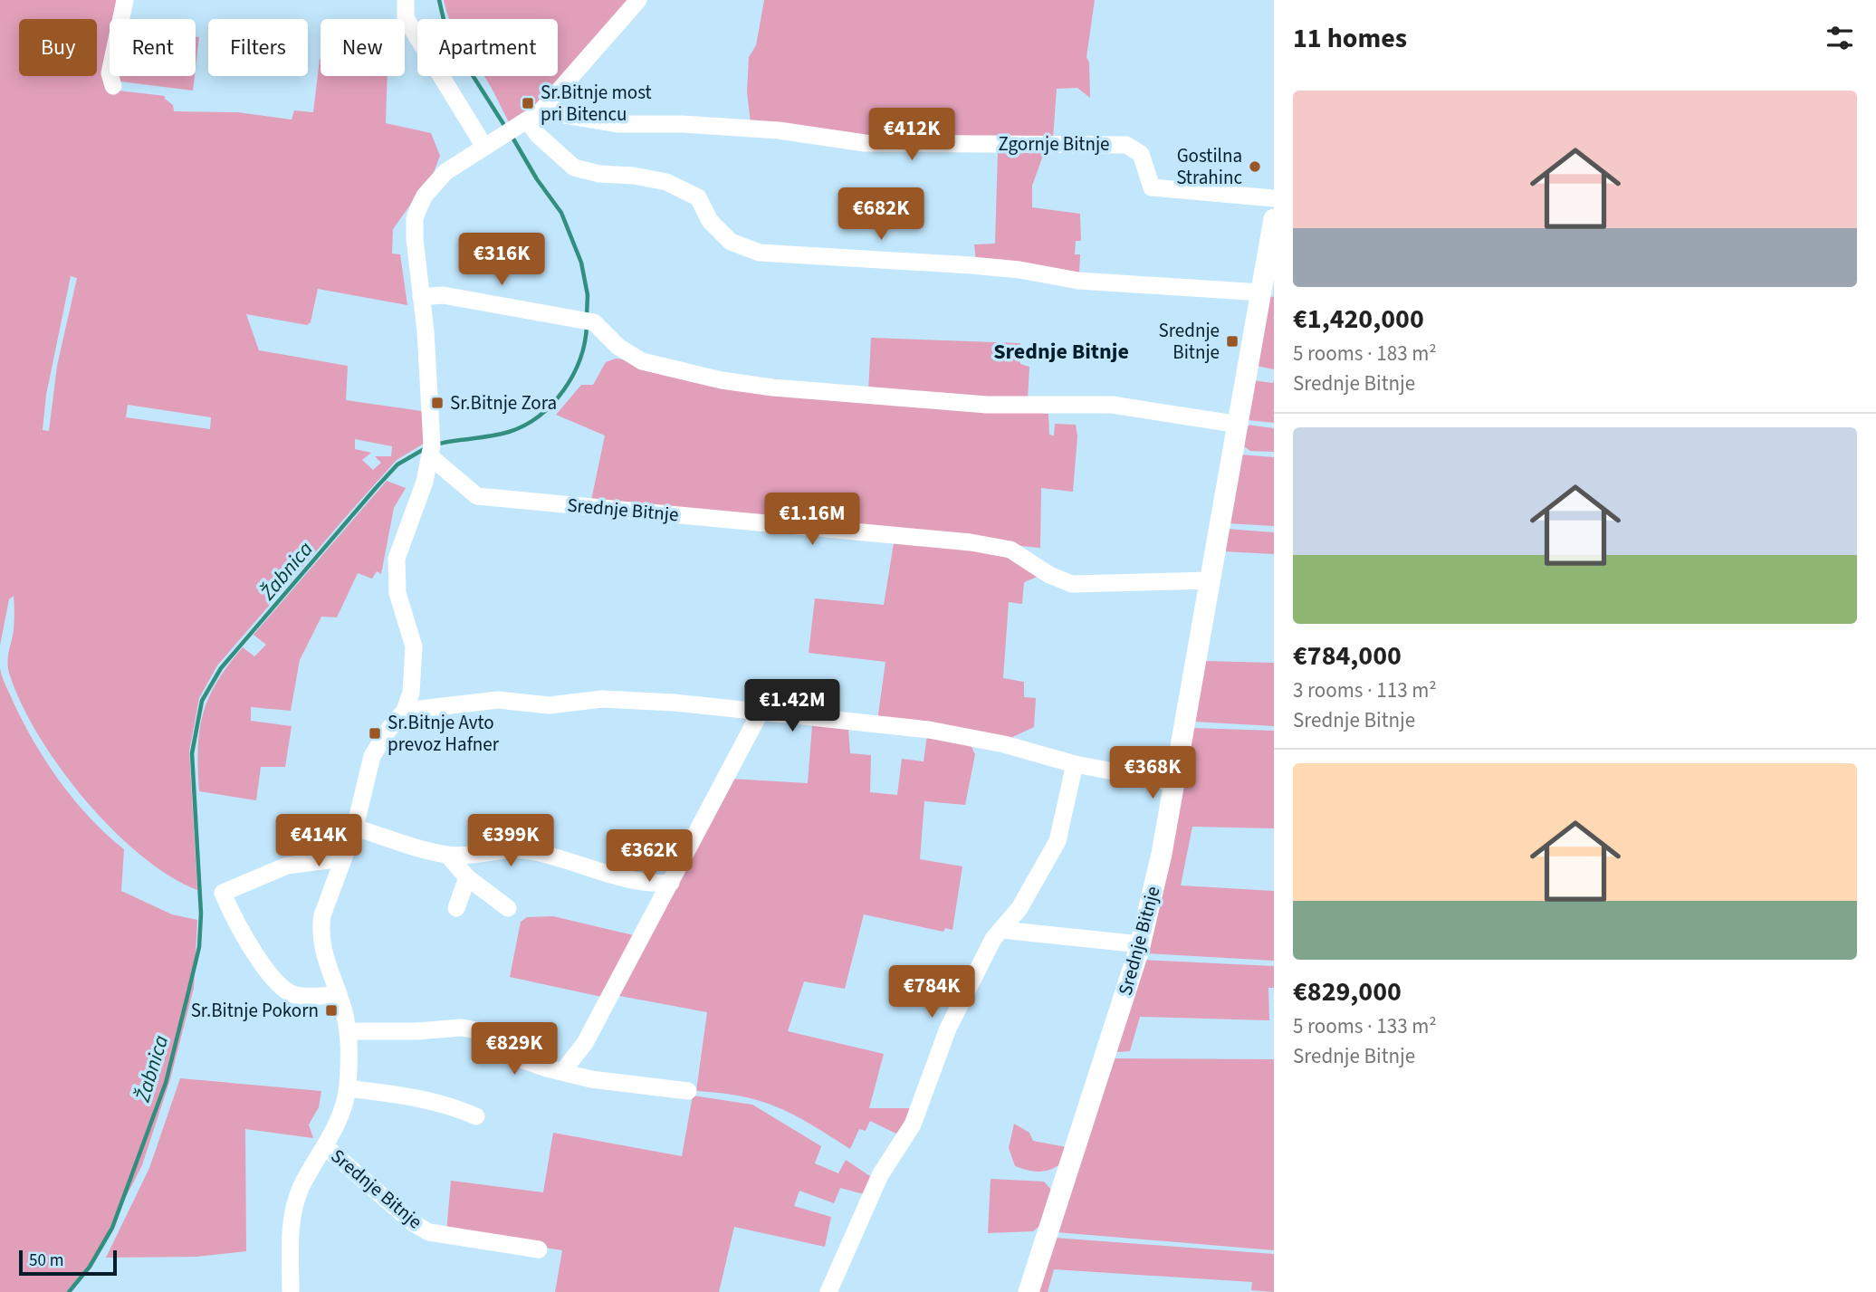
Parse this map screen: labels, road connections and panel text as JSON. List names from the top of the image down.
{
  "streets": {
    "main road": ["Srednje Bitnje"],
    "street": ["Zgornje Bitnje"]
  },
  "districts": ["Srednje Bitnje"],
  "water": ["Žabnica"],
  "places": {
    "transit": [
      "Sr.Bitnje most pri Bitencu",
      "Srednje Bitnje",
      "Sr.Bitnje Zora",
      "Sr.Bitnje Avto prevoz Hafner",
      "Sr.Bitnje Pokorn"
    ],
    "other": ["Gostilna Strahinc"]
  },
  "scale_bar": "50 m",
  "page": {
    "heading": "11 homes",
    "chip": [
      "Buy",
      "Rent",
      "Filters",
      "New",
      "Apartment"
    ],
    "list": [
      {
        "name": "€1,420,000",
        "note": "5 rooms · 183 m² · Srednje Bitnje"
      },
      {
        "name": "€784,000",
        "note": "3 rooms · 113 m² · Srednje Bitnje"
      },
      {
        "name": "€829,000",
        "note": "5 rooms · 133 m² · Srednje Bitnje"
      }
    ],
    "price": [
      "€412K",
      "€682K",
      "€316K",
      "€1.16M",
      "€1.42M",
      "€368K",
      "€414K",
      "€399K",
      "€362K",
      "€784K",
      "€829K"
    ],
    "scale": "50 m"
  }
}
